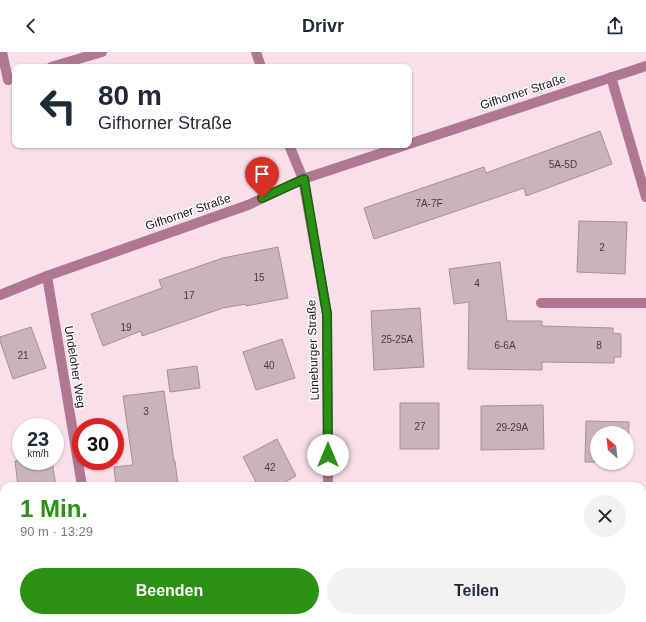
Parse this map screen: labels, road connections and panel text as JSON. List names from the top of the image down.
{
  "streets": {
    "street": ["Gifhorner Straße", "Lüneburger Straße", "Undeloher Weg"]
  },
  "crossings": [
    ["Gifhorner Straße", "Lüneburger Straße"],
    ["Gifhorner Straße", "Undeloher Weg"]
  ],
  "house_numbers": [
    "5A-5D",
    "7A-7F",
    "2",
    "15",
    "4",
    "17",
    "19",
    "25-25A",
    "6-6A",
    "8",
    "21",
    "40",
    "3",
    "27",
    "29-29A",
    "42"
  ],
  "north": "top left",
  "page": {
    "header": "Drivr",
    "turn": ["80 m", "Gifhorner Straße"],
    "speed": "23 km/h",
    "limit": "30",
    "heading": ["1 Min.", "90 m · 13:29"],
    "buttons": ["Beenden", "Teilen"]
  }
}
